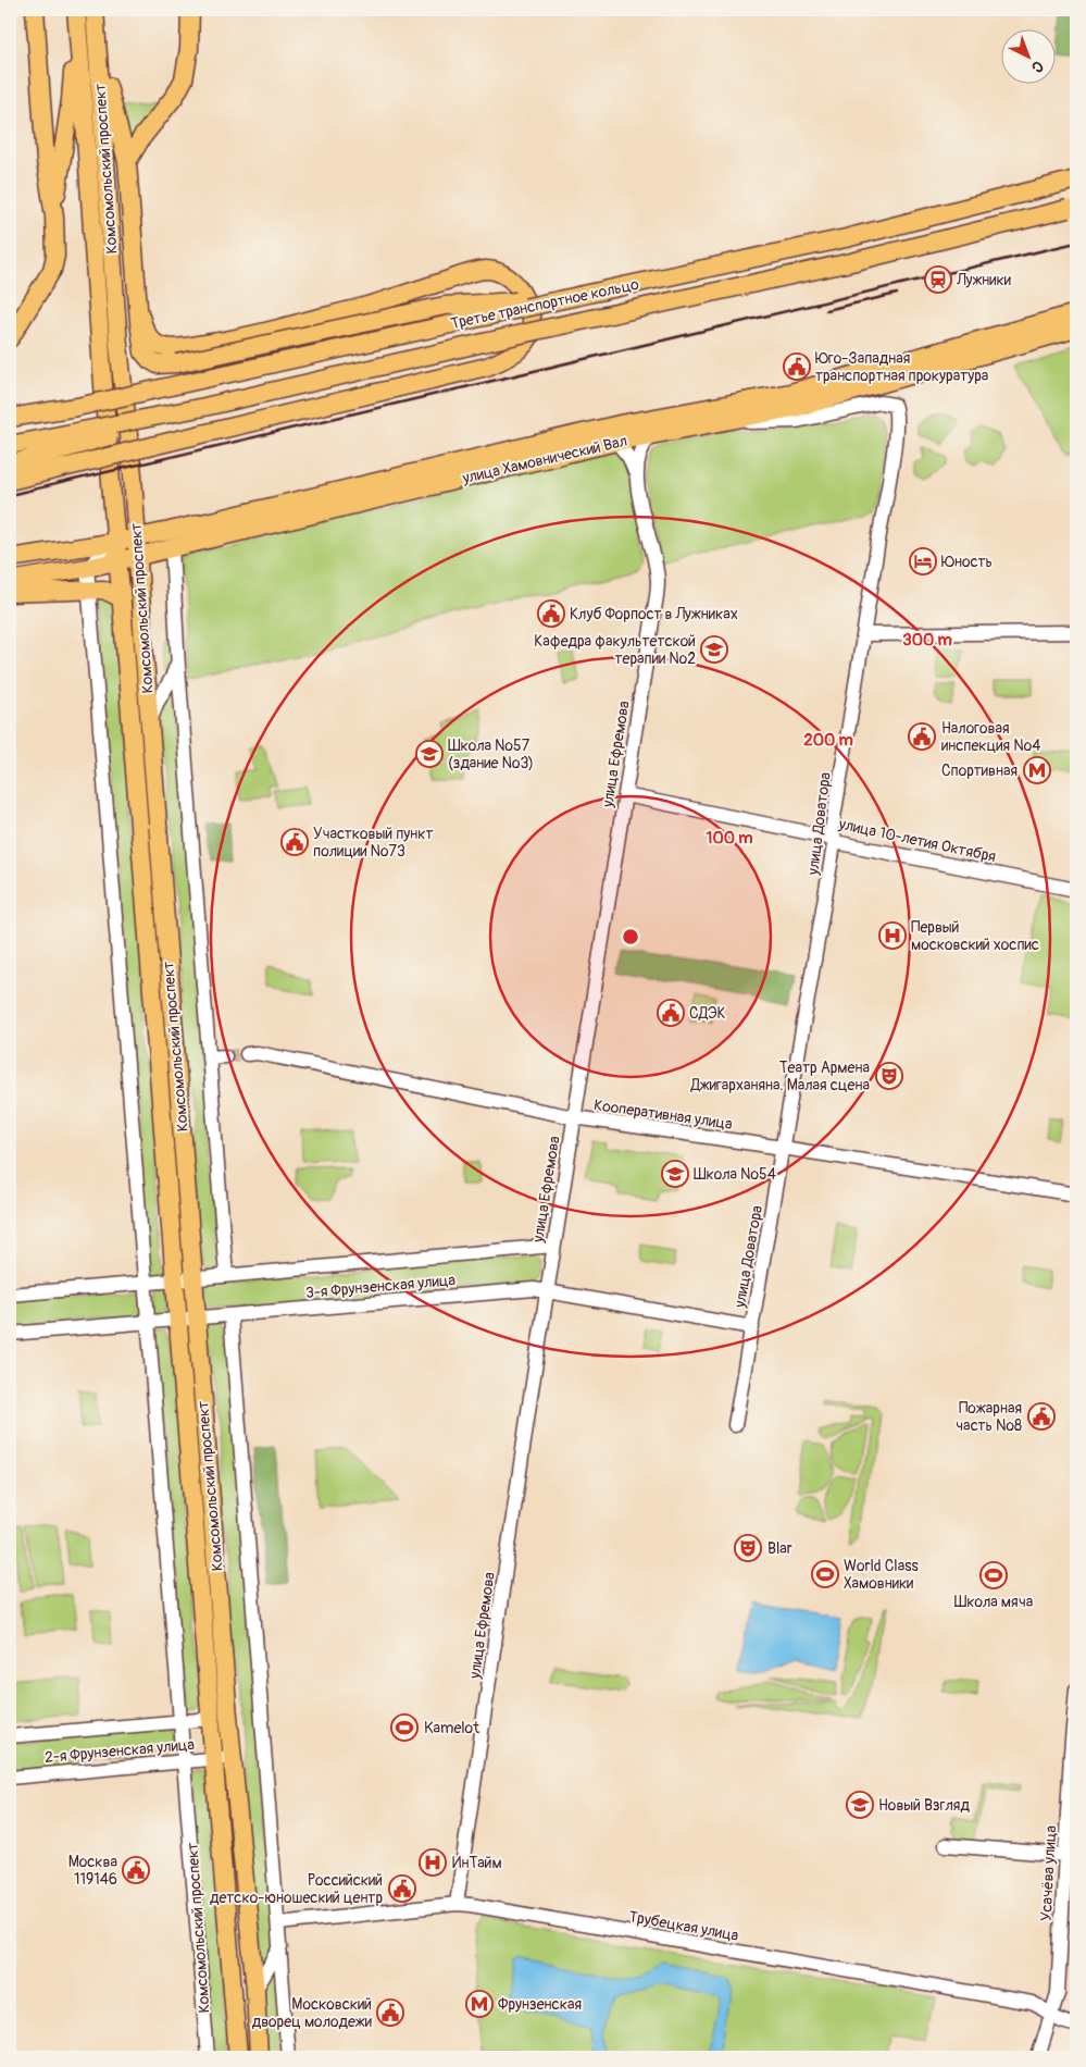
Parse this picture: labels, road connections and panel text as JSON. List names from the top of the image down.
{
  "streets": {
    "main road": ["Комсомольский проспект", "Третье транспортное кольцо", "улица Хамовнический Вал"],
    "street": [
      "улица Ефремова",
      "улица Доватора",
      "улица 10-летия Октября",
      "Кооперативная улица",
      "3-я Фрунзенская улица",
      "2-я Фрунзенская улица",
      "Усачёва улица",
      "Трубецкая улица"
    ]
  },
  "crossings": [
    ["Комсомольский проспект", "улица Хамовнический Вал"],
    ["Комсомольский проспект", "3-я Фрунзенская улица"],
    ["Комсомольский проспект", "2-я Фрунзенская улица"],
    ["улица Хамовнический Вал", "улица Ефремова"],
    ["улица Хамовнический Вал", "улица Доватора"],
    ["улица Ефремова", "улица 10-летия Октября"],
    ["улица Ефремова", "Кооперативная улица"],
    ["улица Ефремова", "3-я Фрунзенская улица"],
    ["улица Ефремова", "Трубецкая улица"],
    ["улица Доватора", "улица 10-летия Октября"],
    ["улица Доватора", "Кооперативная улица"],
    ["улица Доватора", "3-я Фрунзенская улица"],
    ["Усачёва улица", "Трубецкая улица"]
  ],
  "places": {
    "station": ["Лужники"],
    "public building": [
      "Юго-Западная транспортная прокуратура",
      "Клуб Форпост в Лужниках",
      "Налоговая инспекция №4",
      "Участковый пункт полиции №73",
      "СДЭК",
      "Пожарная часть №8",
      "Москва 119146",
      "Российский детско-юношеский центр",
      "Московский дворец молодежи"
    ],
    "hotel": ["Юность"],
    "school or university": [
      "Кафедра факультетской терапии №2",
      "Школа №57 (здание №3)",
      "Школа №54",
      "Новый Взгляд"
    ],
    "metro station": ["Спортивная", "Фрунзенская"],
    "hospital": ["Первый московский хоспис", "ИнТайм"],
    "theatre": ["Театр Армена Джигарханяна. Малая сцена", "Blar"],
    "sports": ["World Class Хамовники", "Школа мяча", "Kamelot"]
  },
  "north": "bottom right",
  "rings": ["300 m", "200 m", "100 m"]
}
